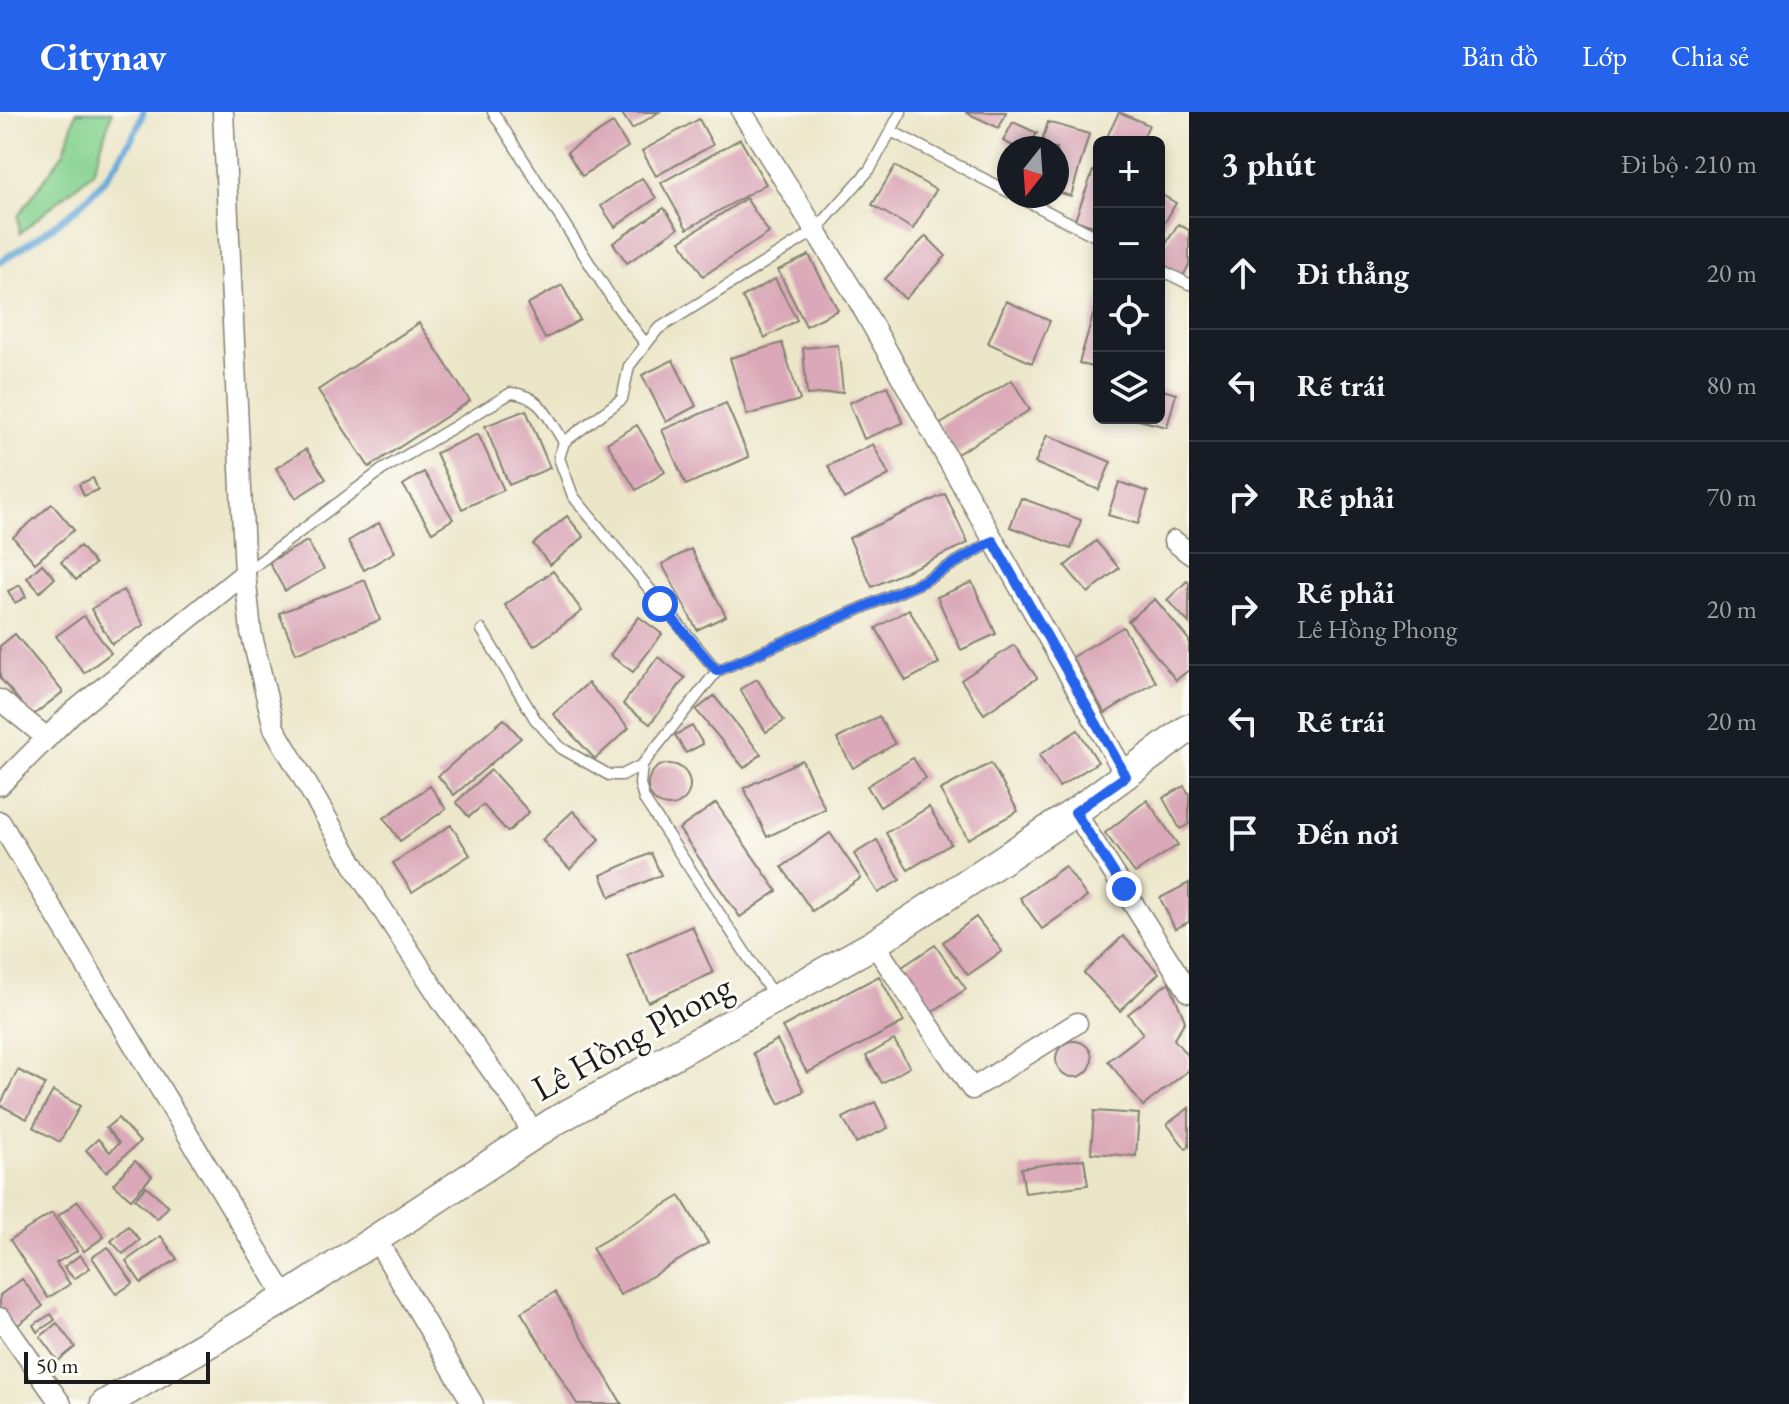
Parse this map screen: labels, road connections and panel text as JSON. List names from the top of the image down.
{
  "streets": {
    "street": ["Lê Hồng Phong"]
  },
  "scale_bar": "50 m",
  "north": "bottom",
  "page": {
    "header": "Citynav",
    "nav": ["Bản đồ", "Lớp", "Chia sẻ"],
    "heading": ["3 phút", "Đi bộ · 210 m"],
    "map_buttons": ["+", "−"],
    "list": [
      ["Đi thẳng", "20 m"],
      ["Rẽ trái", "80 m"],
      ["Rẽ phải", "70 m"],
      ["Rẽ phải", "Lê Hồng Phong", "20 m"],
      ["Rẽ trái", "20 m"],
      "Đến nơi"
    ],
    "scale": "50 m"
  }
}
